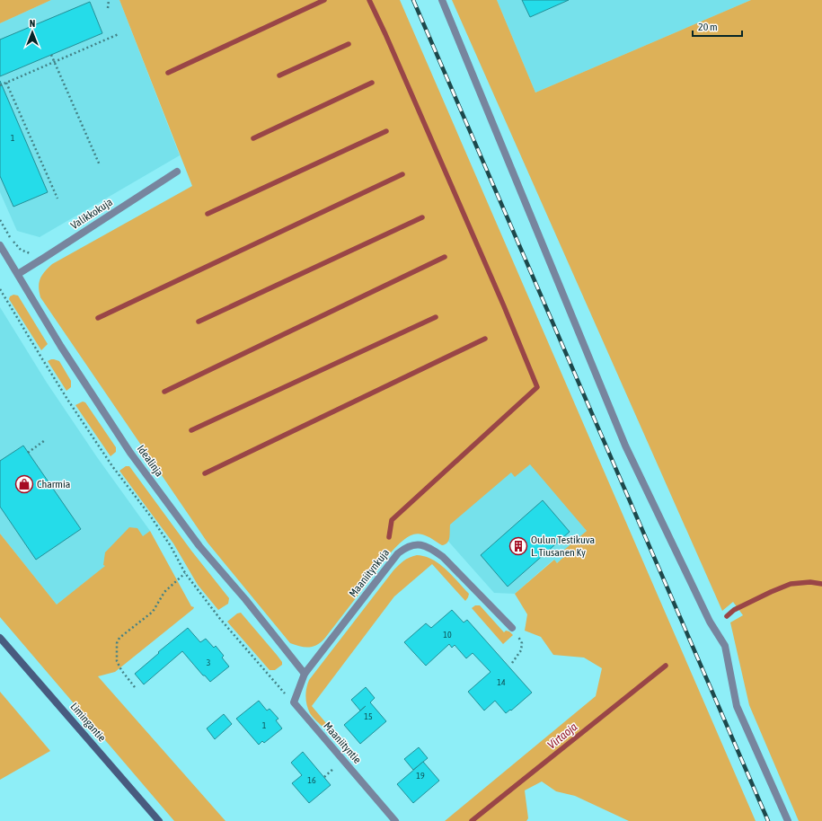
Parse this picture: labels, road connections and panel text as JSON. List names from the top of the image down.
{
  "streets": {
    "main road": ["Limingantie"],
    "street": [
      "Valikkokuja",
      "Idealinja",
      "Maaniitynkuja",
      "Maaniityntie"
    ]
  },
  "crossings": [
    ["Valikkokuja", "Idealinja"],
    ["Idealinja", "Maaniitynkuja"]
  ],
  "water": ["Virtaoja"],
  "places": {
    "shop": ["Charmia"],
    "building": ["Oulun Testikuva L. Tiusanen Ky"]
  },
  "house_numbers": [
    "1",
    "10",
    "3",
    "14",
    "15",
    "1",
    "19",
    "16"
  ],
  "scale_bar": "20 m",
  "north": "top"
}
